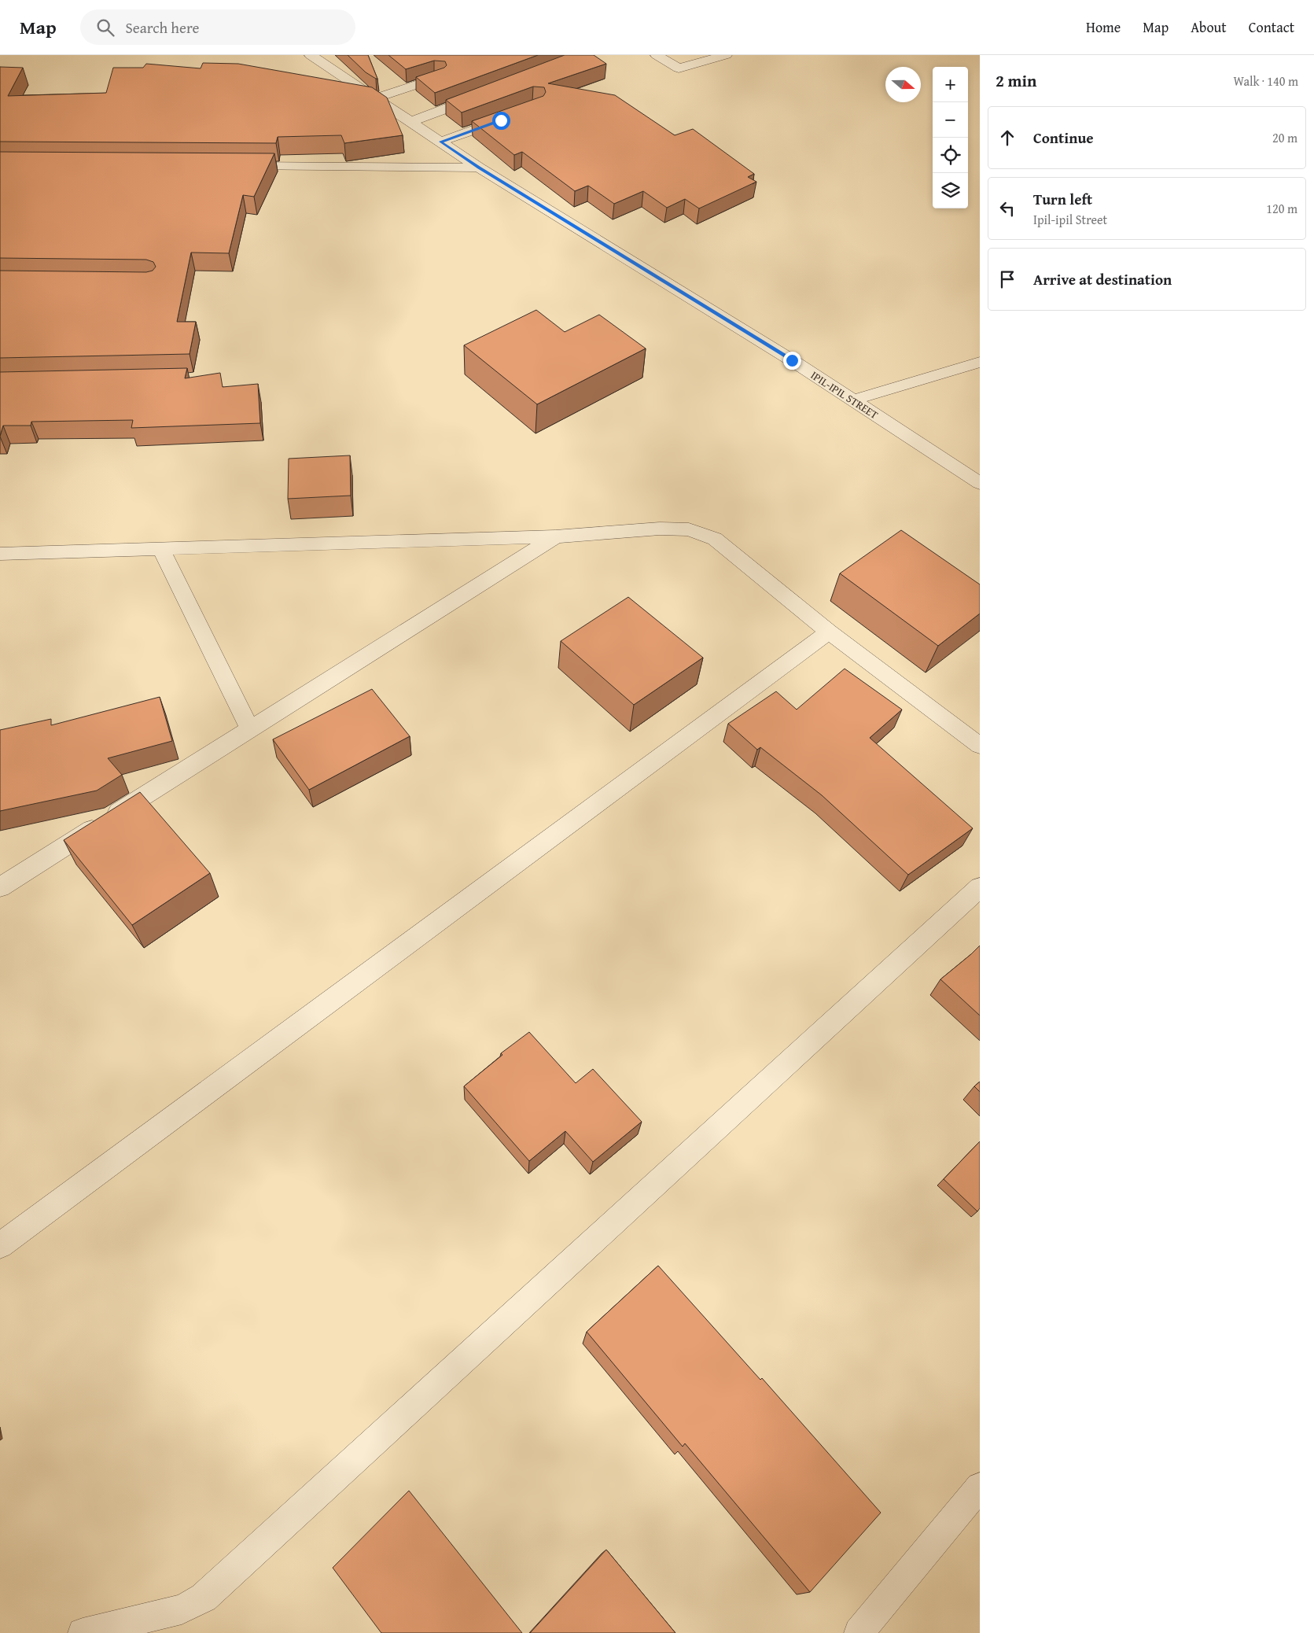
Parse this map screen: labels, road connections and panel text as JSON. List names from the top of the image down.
{
  "streets": {
    "street": ["IPIL-IPIL STREET"]
  },
  "north": "right",
  "page": {
    "header": "Map",
    "search": "Search here",
    "nav": [
      "Home",
      "Map",
      "About",
      "Contact"
    ],
    "heading": ["2 min", "Walk · 140 m"],
    "map_buttons": ["+", "−"],
    "list": [
      ["Continue", "20 m"],
      ["Turn left", "Ipil-ipil Street", "120 m"],
      "Arrive at destination"
    ]
  }
}
